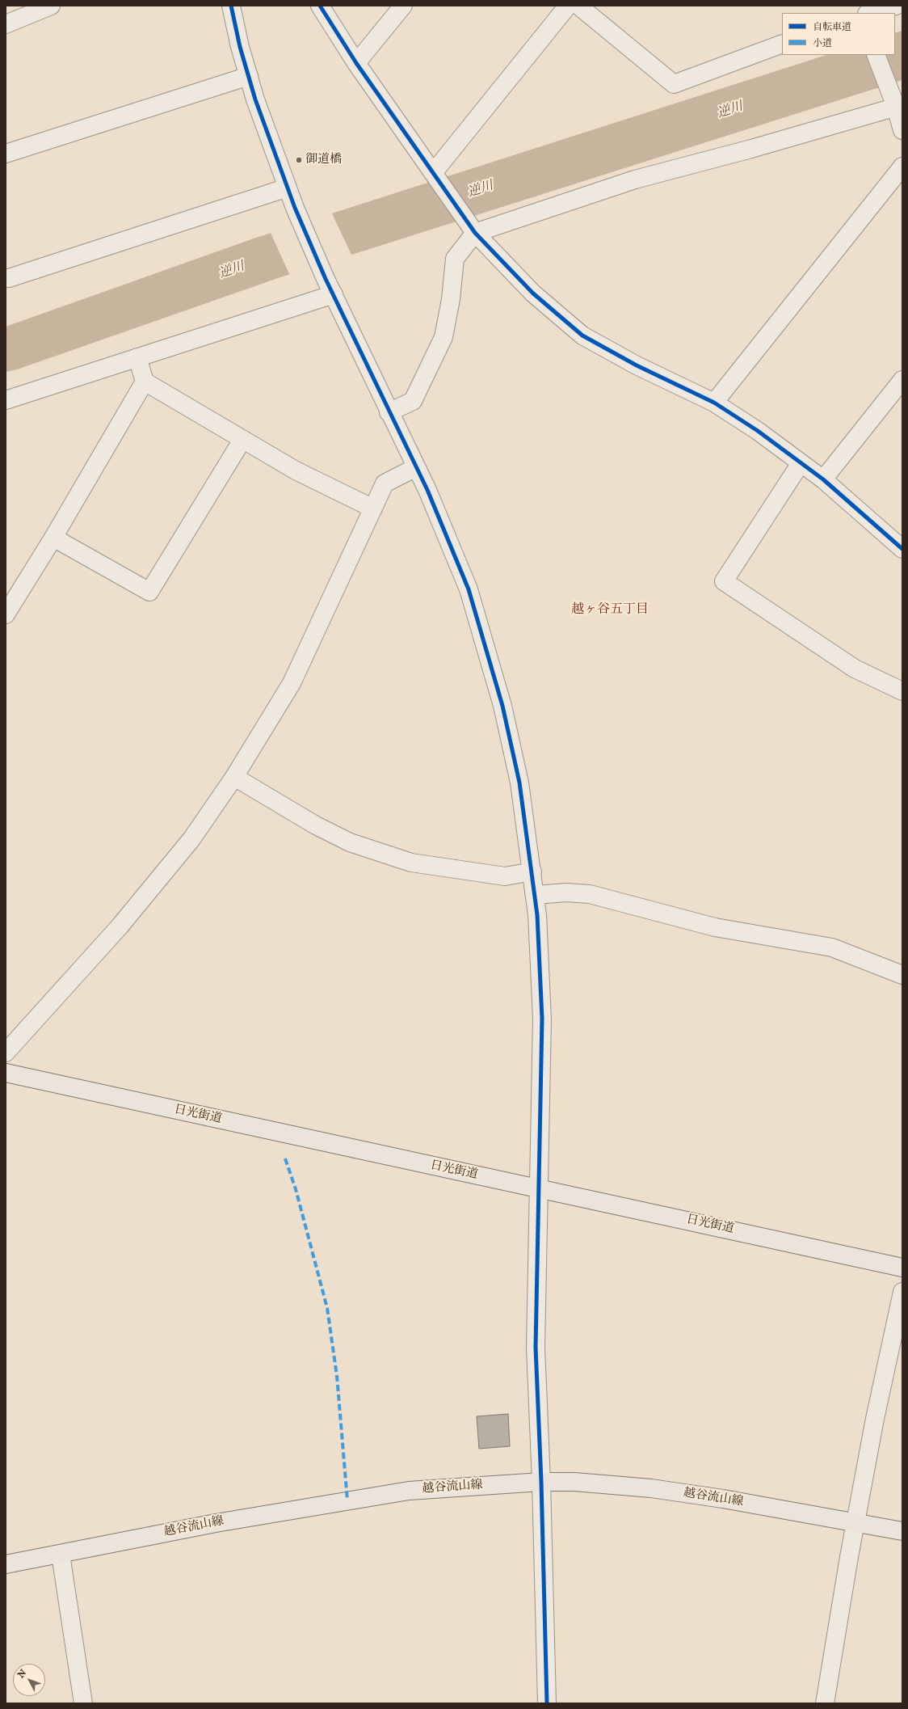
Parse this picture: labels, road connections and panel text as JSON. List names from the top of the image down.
{
  "streets": {
    "main road": ["日光街道", "越谷流山線"]
  },
  "districts": ["越ヶ谷五丁目"],
  "water": ["逆川"],
  "places": ["御道橋"],
  "legend": ["自転車道", "小道"],
  "north": "top left"
}
